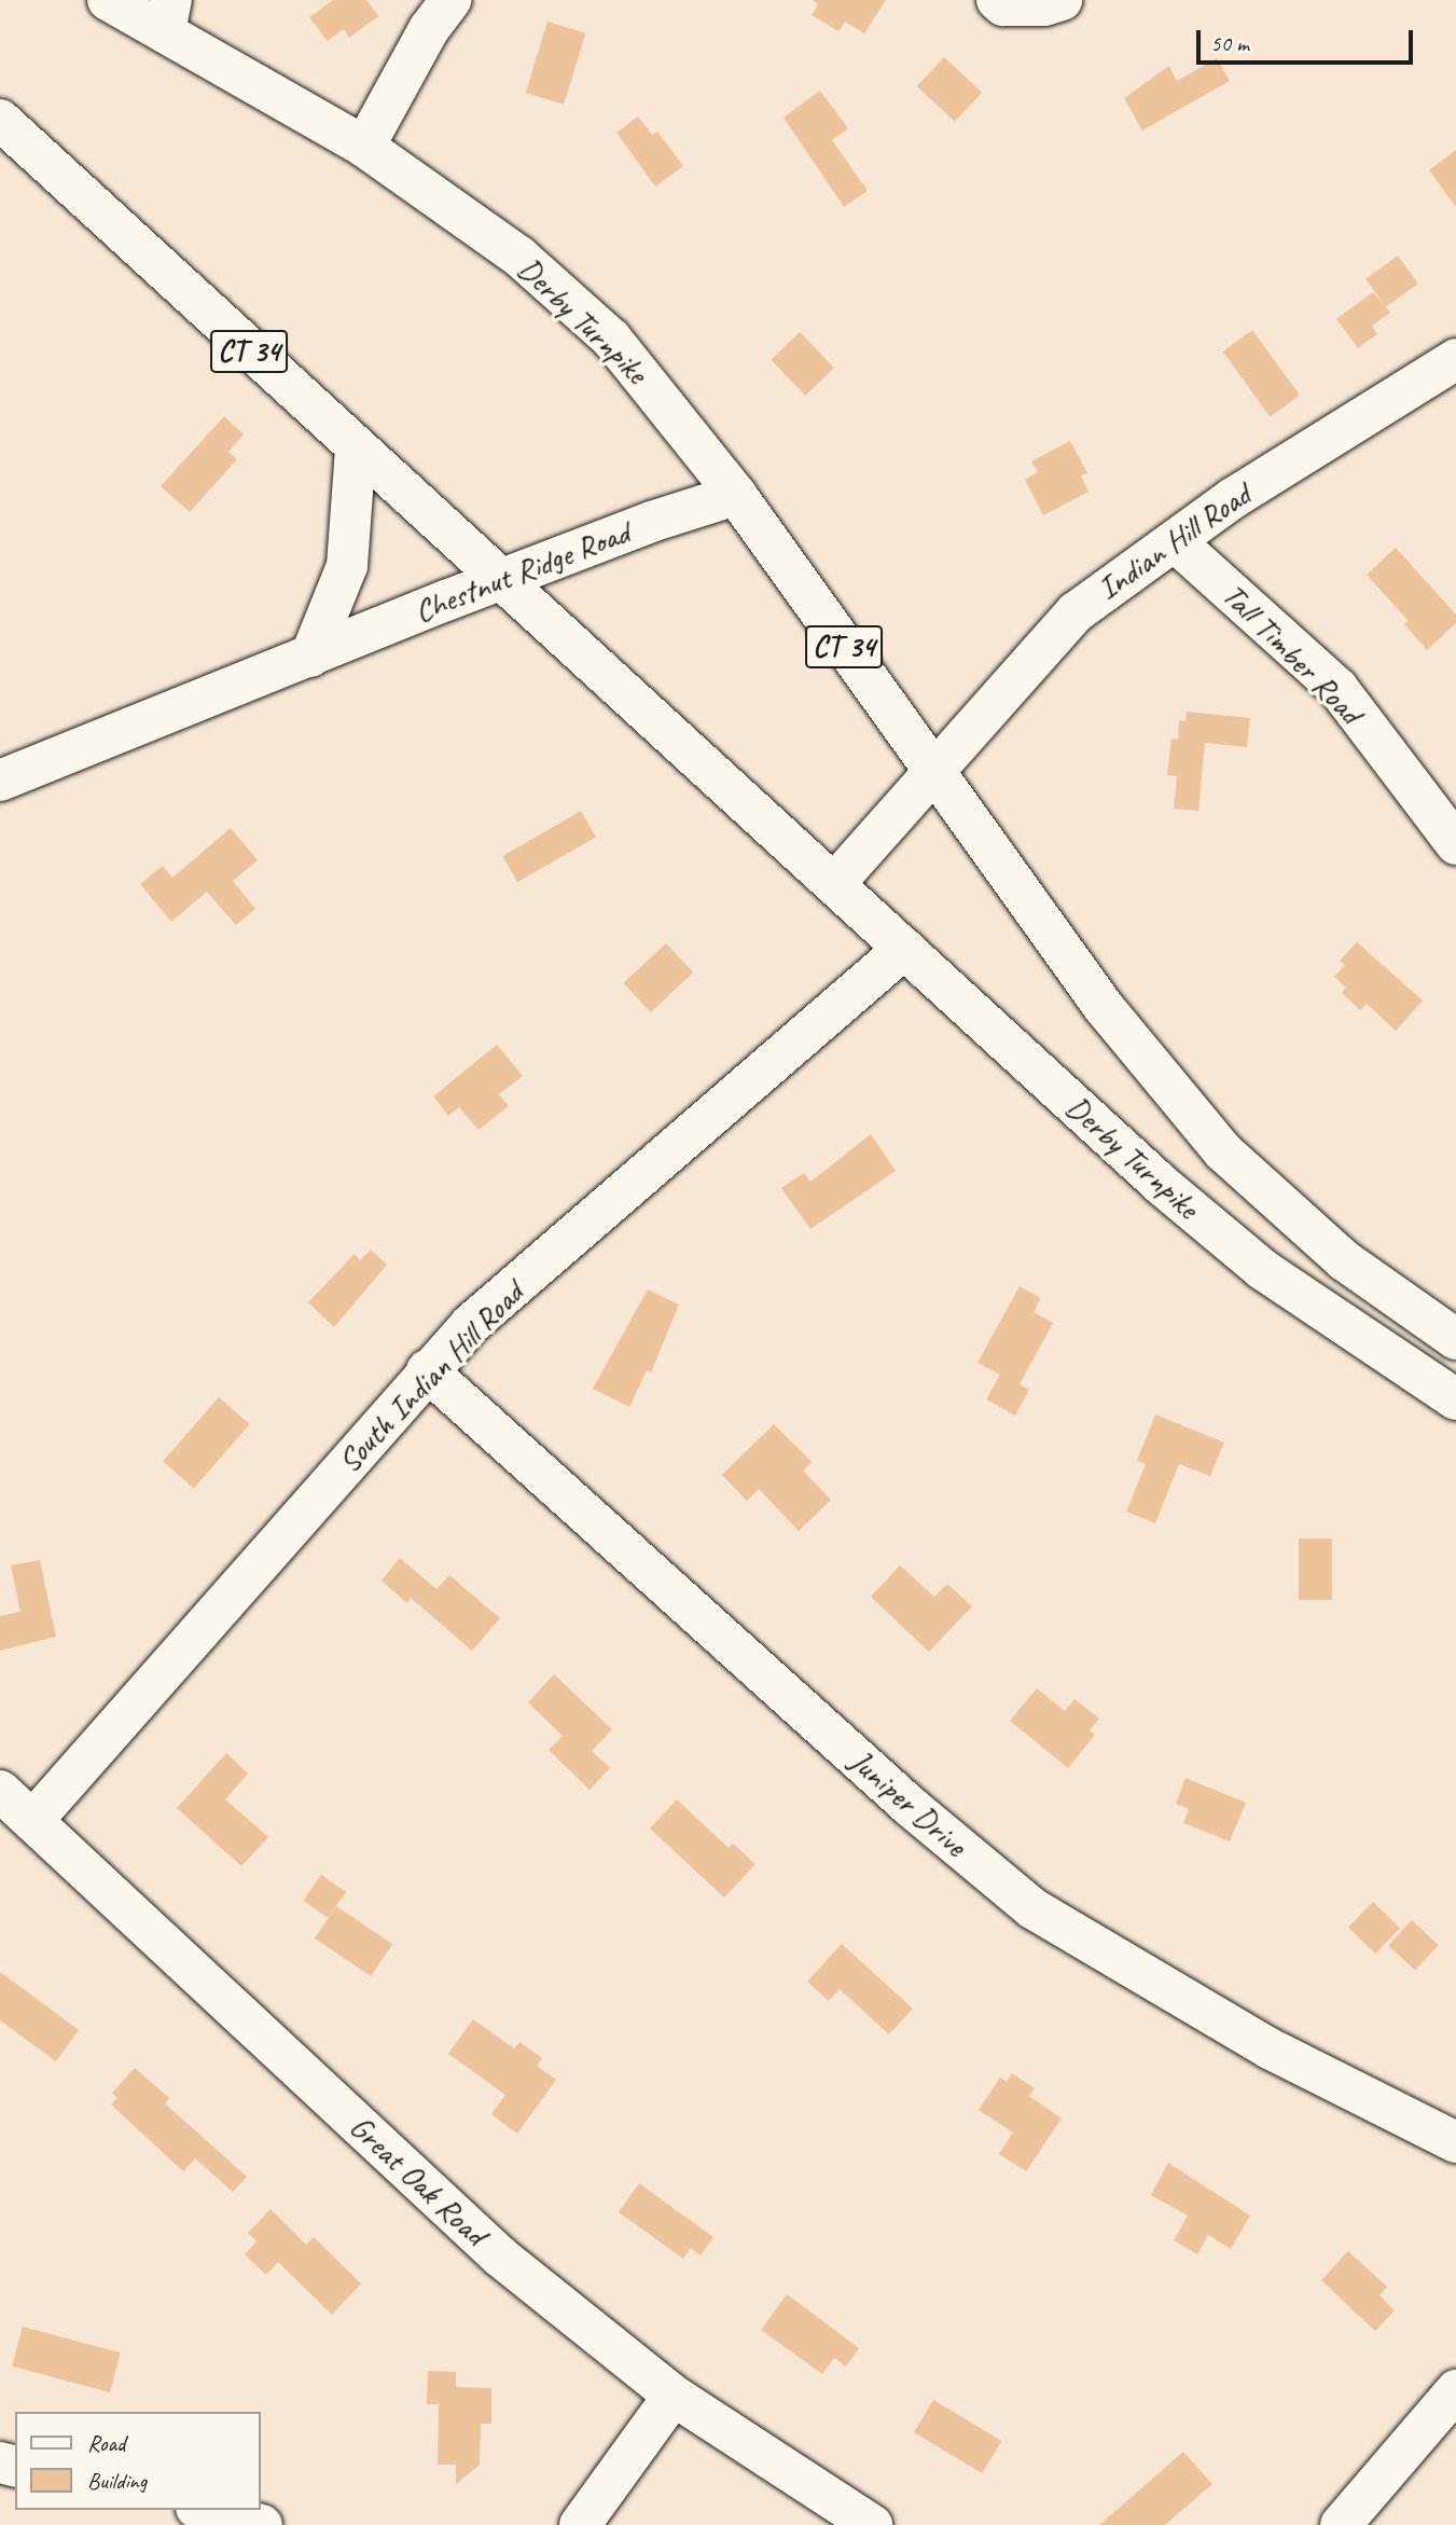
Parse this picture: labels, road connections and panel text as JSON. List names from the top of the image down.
{
  "streets": {
    "main road": [
      "Derby Turnpike",
      "CT 34",
      "Indian Hill Road",
      "Chestnut Ridge Road",
      "Tall Timber Road",
      "South Indian Hill Road",
      "Juniper Drive",
      "Great Oak Road"
    ]
  },
  "crossings": [
    ["Derby Turnpike", "Indian Hill Road"],
    ["Derby Turnpike", "Chestnut Ridge Road"],
    ["Derby Turnpike", "South Indian Hill Road"],
    ["Indian Hill Road", "Tall Timber Road"],
    ["South Indian Hill Road", "Juniper Drive"],
    ["South Indian Hill Road", "Great Oak Road"]
  ],
  "legend": ["Road", "Building"],
  "scale_bar": "50 m"
}
